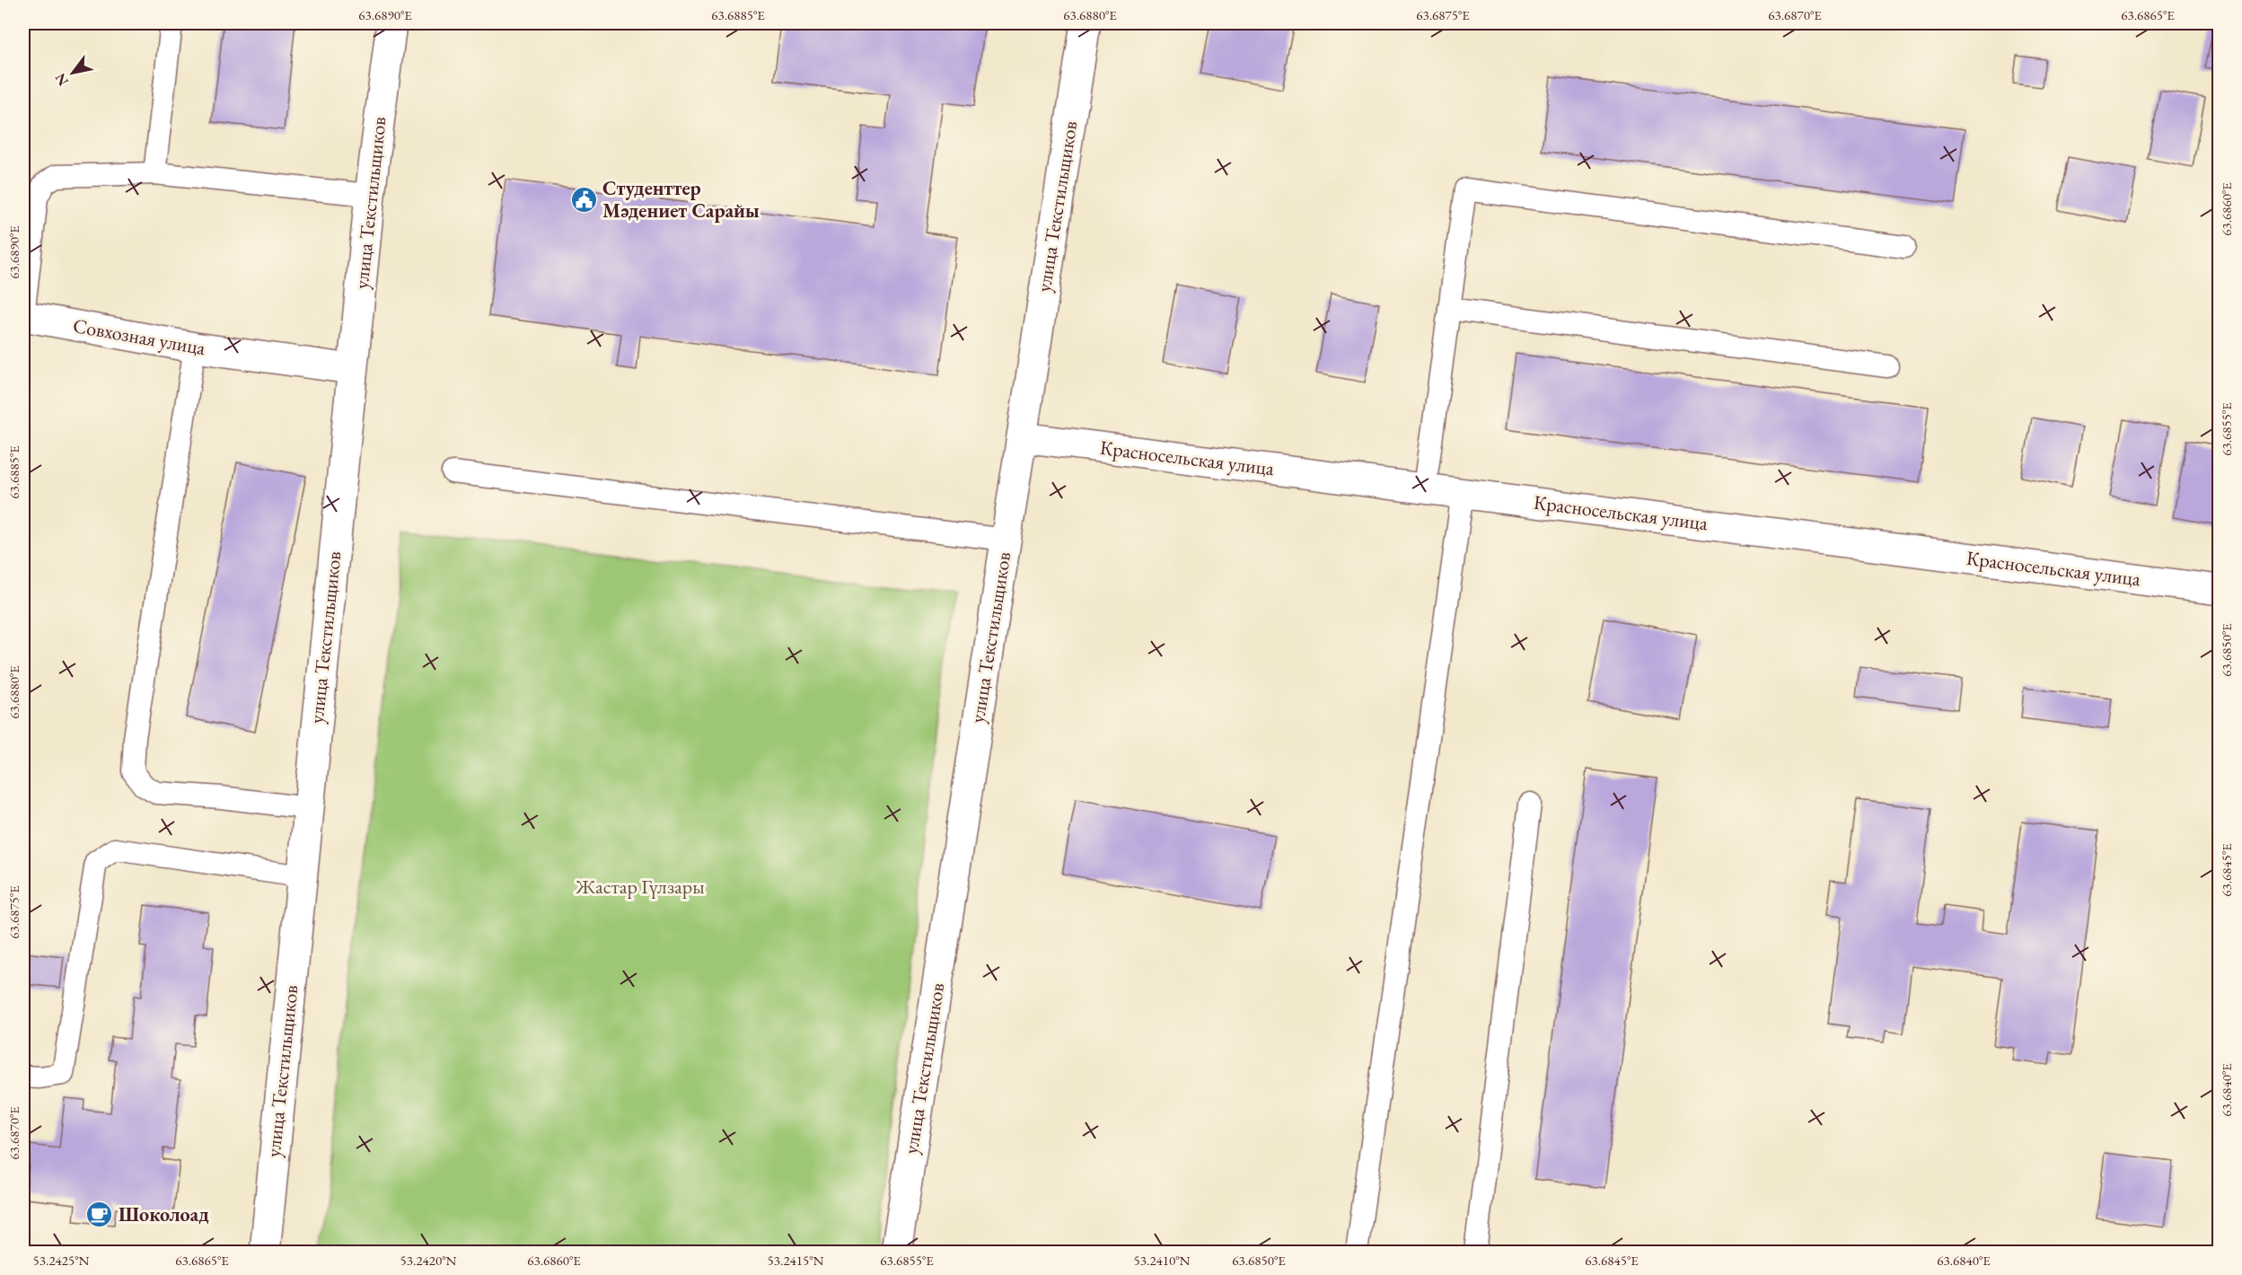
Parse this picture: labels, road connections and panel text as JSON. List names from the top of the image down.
{
  "streets": {
    "street": ["улица Текстильщиков", "Совхозная улица", "Красносельская улица"]
  },
  "crossings": [
    ["улица Текстильщиков", "Совхозная улица"],
    ["улица Текстильщиков", "Красносельская улица"]
  ],
  "parks": ["Жастар Гүлзары"],
  "places": {
    "public building": ["Студенттер Мәдениет Сарайы"],
    "cafe": ["Шоколоад"]
  },
  "north": "bottom left",
  "coordinates": [
    "63.6890°E",
    "63.6885°E",
    "63.6880°E",
    "63.6875°E",
    "63.6870°E",
    "63.6865°E",
    "63.6860°E",
    "63.6855°E",
    "63.6850°E",
    "63.6845°E",
    "63.6840°E",
    "53.2425°N",
    "53.2420°N",
    "53.2415°N",
    "53.2410°N"
  ]
}
